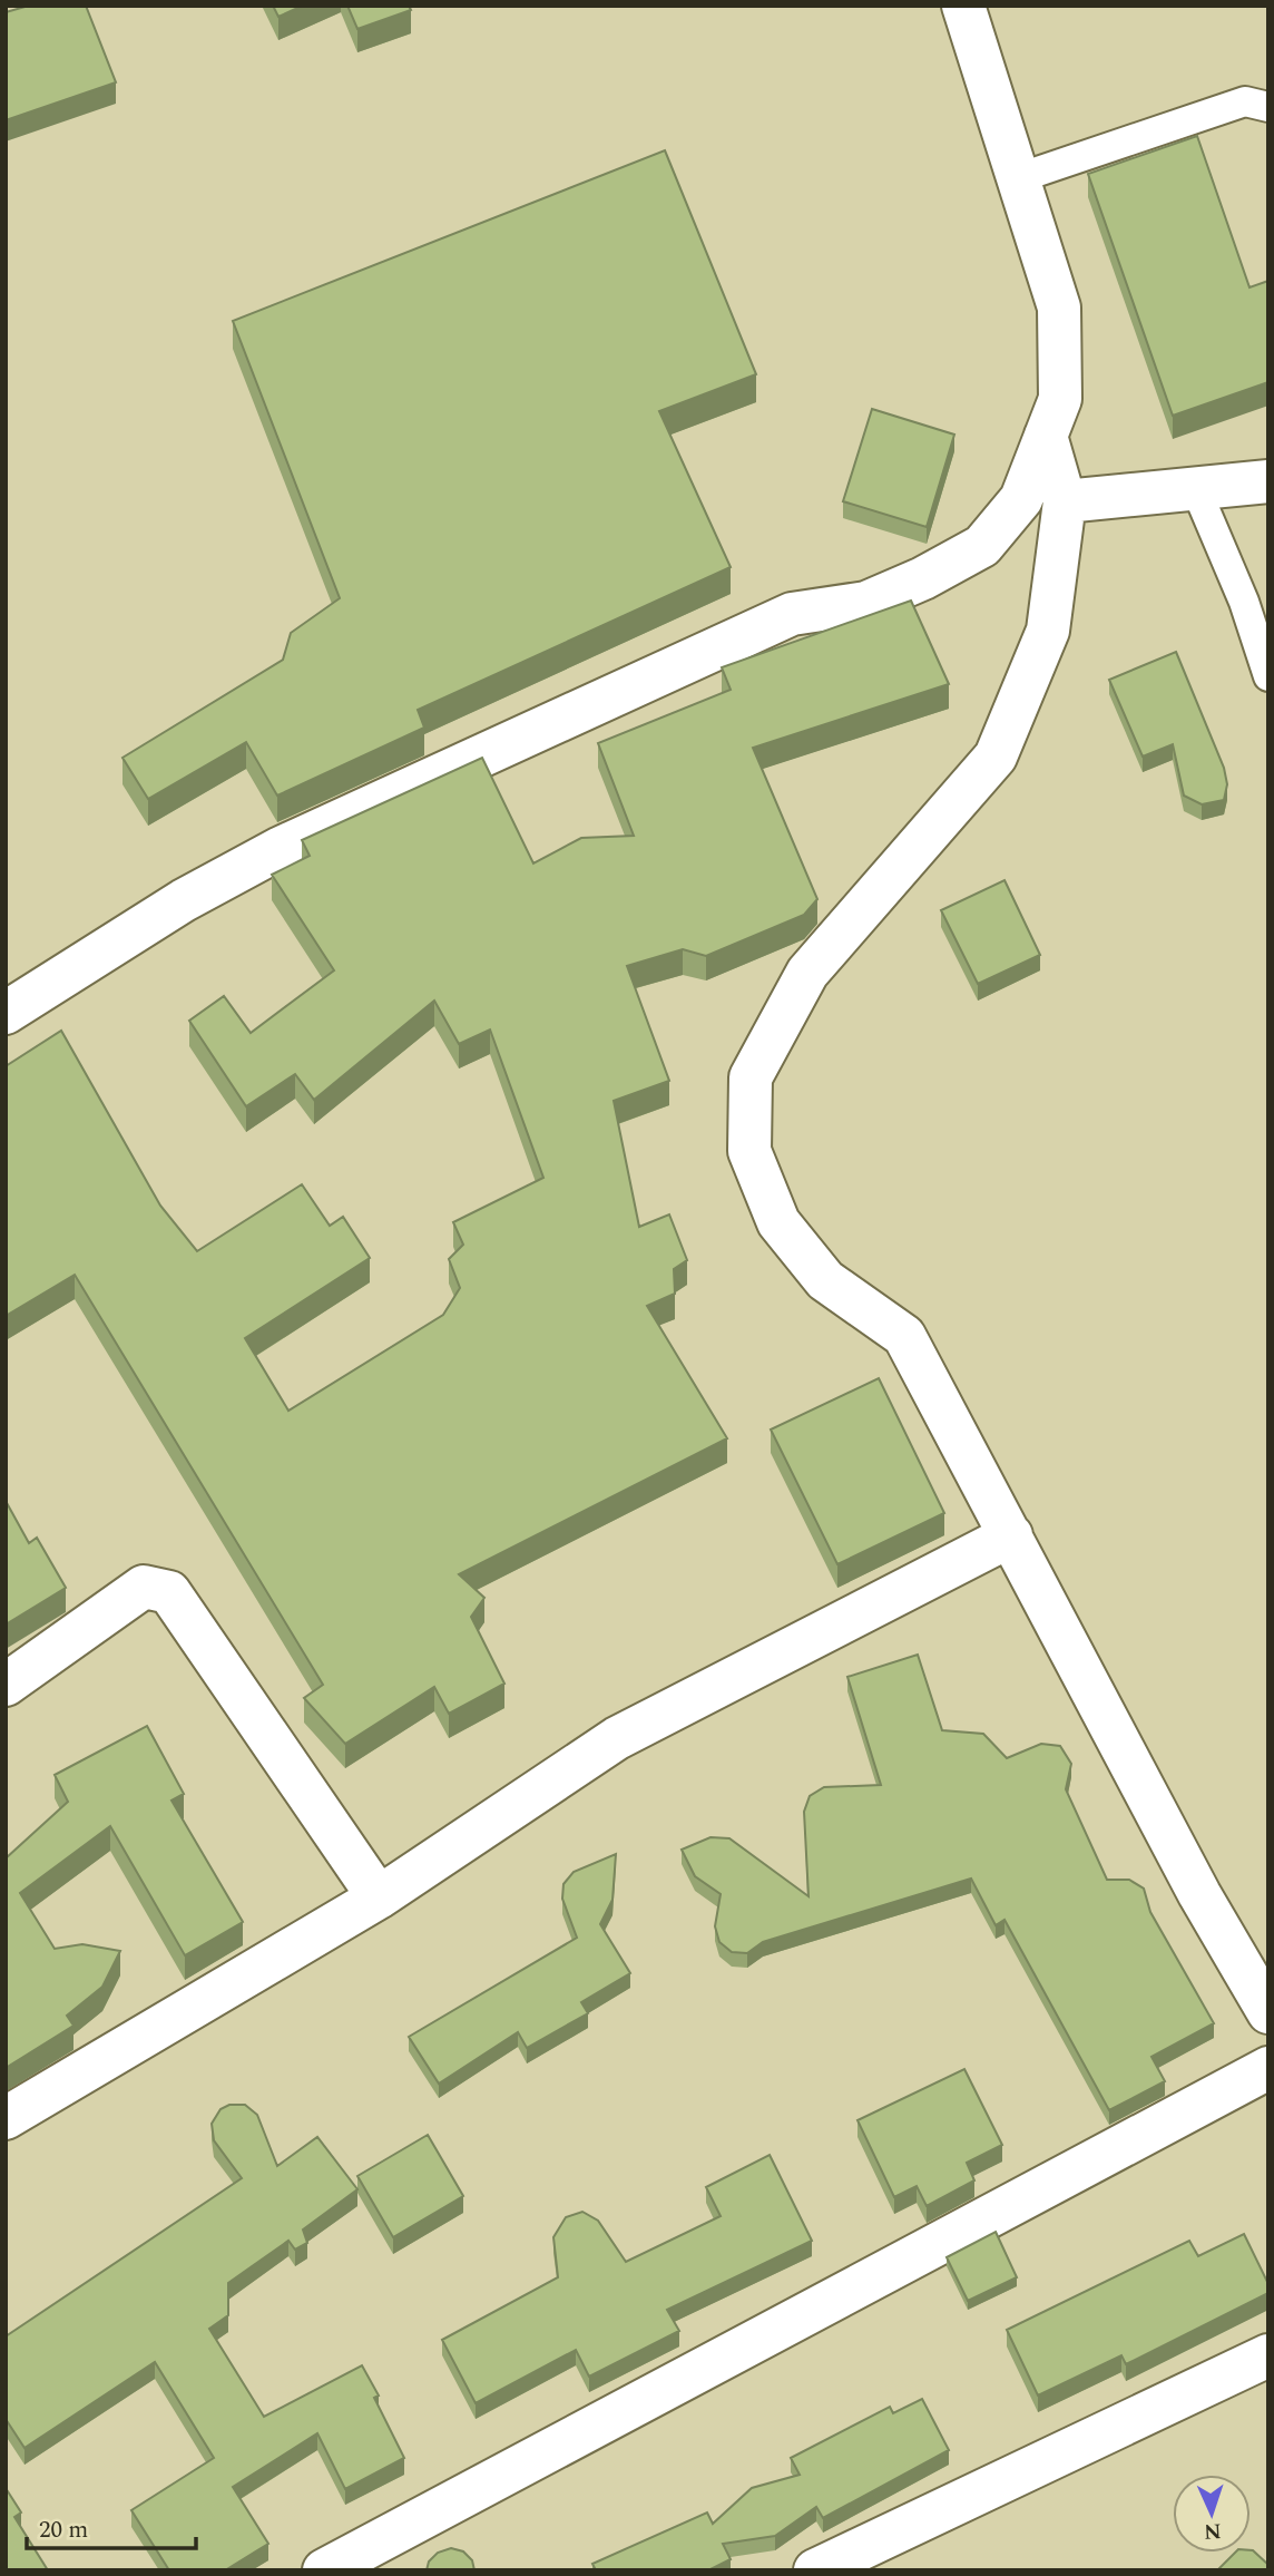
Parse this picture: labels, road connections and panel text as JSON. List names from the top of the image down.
{
  "scale_bar": "20 m",
  "north": "bottom"
}
